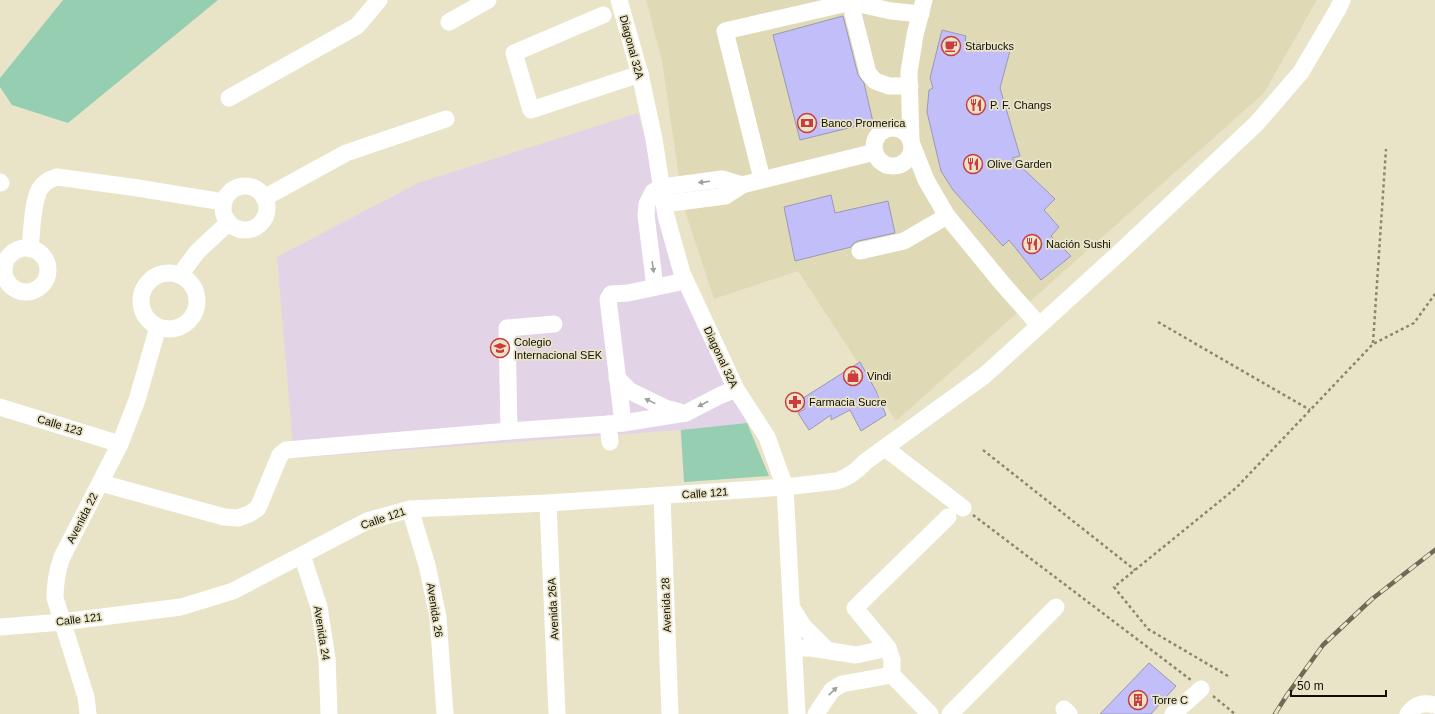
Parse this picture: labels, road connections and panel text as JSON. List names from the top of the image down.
{
  "streets": {
    "street": [
      "Diagonal 32A",
      "Calle 123",
      "Calle 121",
      "Avenida 22",
      "Avenida 28",
      "Avenida 26A",
      "Avenida 26",
      "Avenida 24"
    ]
  },
  "crossings": [
    ["Diagonal 32A", "Calle 121"],
    ["Calle 123", "Avenida 22"],
    ["Calle 121", "Avenida 22"],
    ["Calle 121", "Avenida 28"],
    ["Calle 121", "Avenida 26A"],
    ["Calle 121", "Avenida 26"],
    ["Calle 121", "Avenida 24"]
  ],
  "places": {
    "cafe": ["Starbucks"],
    "restaurant": ["P. F. Changs", "Olive Garden", "Nación Sushi"],
    "bank": ["Banco Promerica"],
    "school or university": ["Colegio Internacional SEK"],
    "shop": ["Vindi"],
    "pharmacy": ["Farmacia Sucre"],
    "building": ["Torre C"]
  },
  "scale_bar": "50 m"
}
